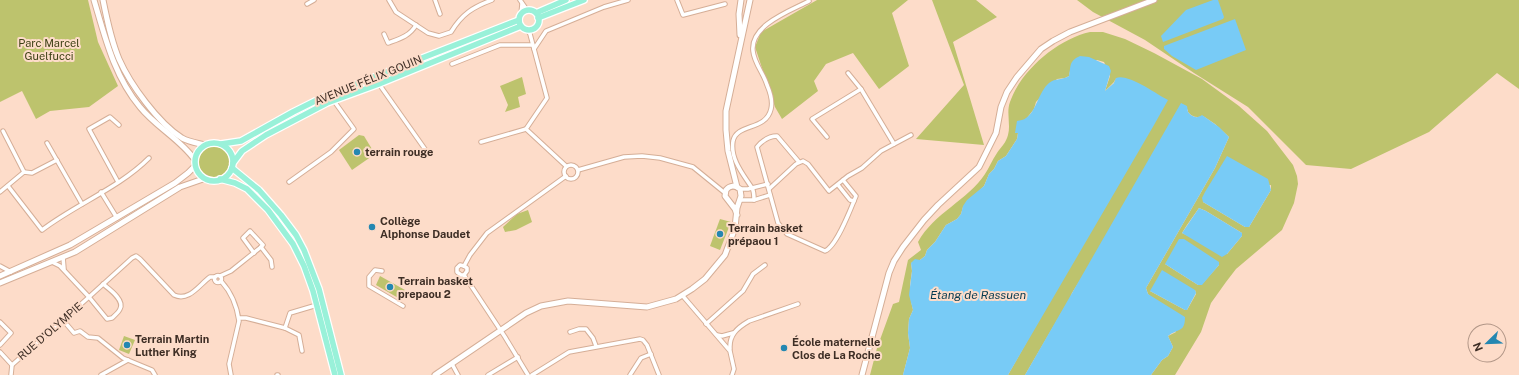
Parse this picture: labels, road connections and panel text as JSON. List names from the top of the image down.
{
  "streets": {
    "main road": ["AVENUE FÉLIX GOUIN"],
    "street": ["RUE D'OLYMPIE"]
  },
  "water": ["Étang de Rassuen"],
  "parks": ["Parc Marcel Guelfucci"],
  "places": [
    "terrain rouge",
    "Collège Alphonse Daudet",
    "Terrain basket prépaou 1",
    "Terrain basket prepaou 2",
    "Terrain Martin Luther King",
    "École maternelle Clos de La Roche"
  ],
  "north": "bottom left"
}
